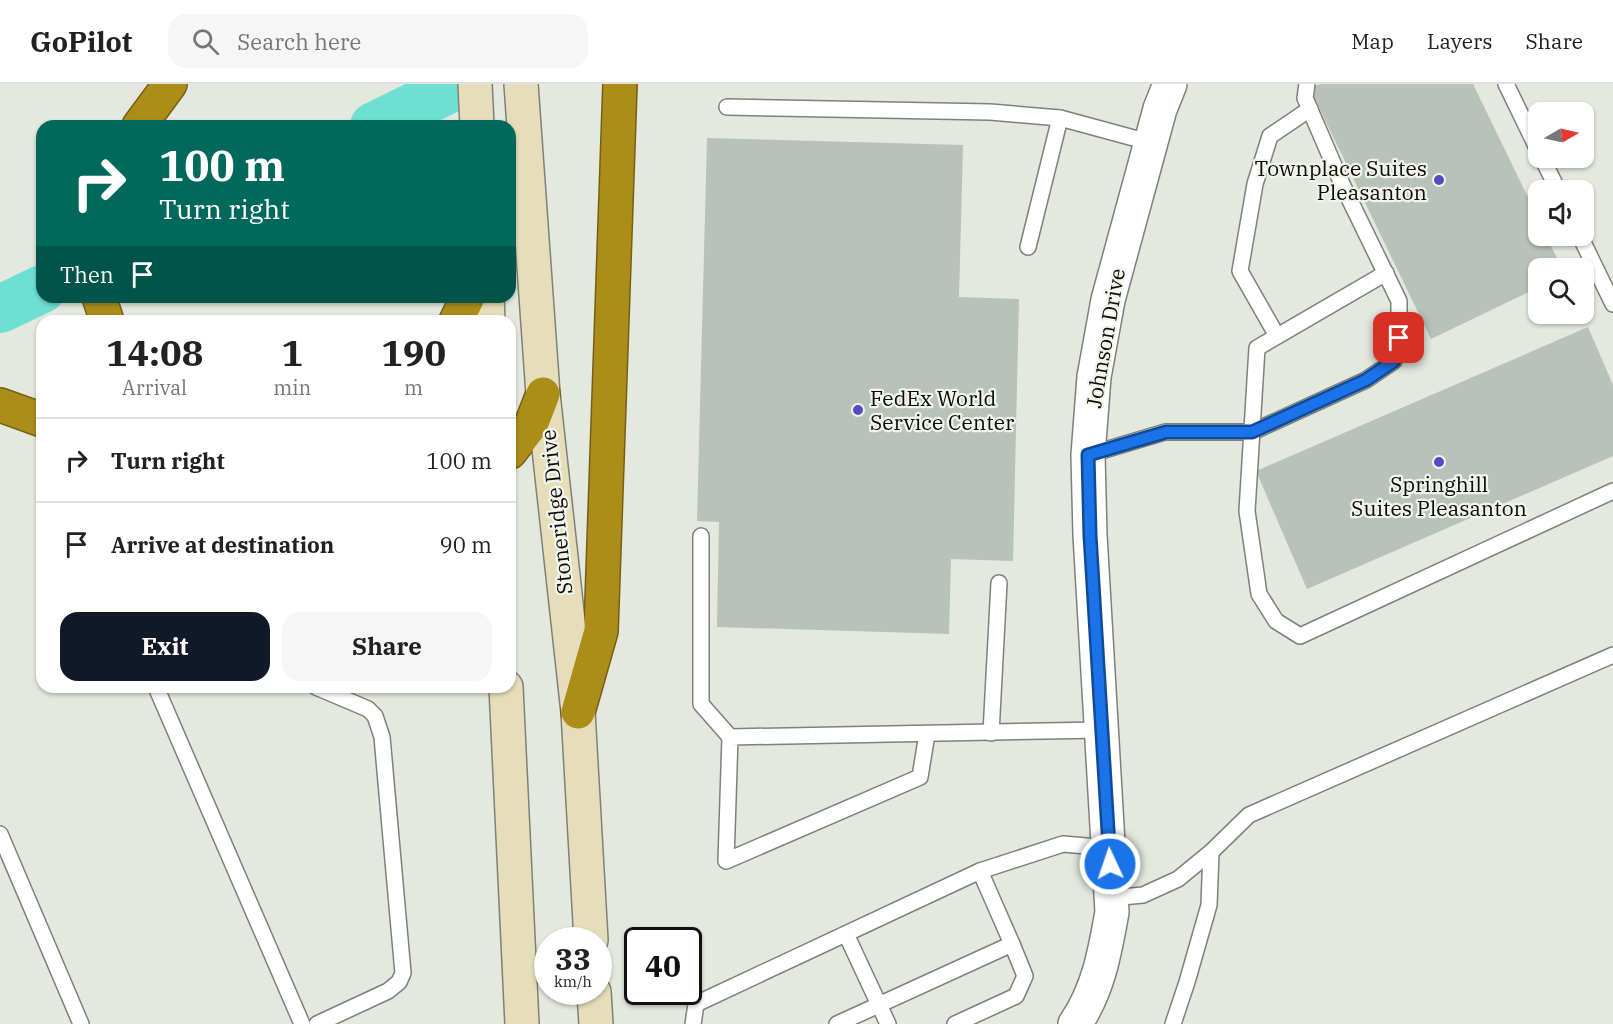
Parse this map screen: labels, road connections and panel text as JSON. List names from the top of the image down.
{
  "streets": {
    "main road": ["Stoneridge Drive"],
    "street": ["Johnson Drive"]
  },
  "places": ["Townplace Suites Pleasanton", "FedEx World Service Center", "Springhill Suites Pleasanton"],
  "north": "right",
  "page": {
    "header": "GoPilot",
    "search": "Search here",
    "nav": ["Map", "Layers", "Share"],
    "turn": ["100 m", "Turn right"],
    "then": "Then",
    "eta": [
      "14:08",
      "Arrival",
      "1",
      "min",
      "190",
      "m"
    ],
    "list": [
      {
        "name": "Turn right",
        "value": "100 m"
      },
      {
        "name": "Arrive at destination",
        "value": "90 m"
      }
    ],
    "buttons": ["Exit", "Share"],
    "speed": "33 km/h",
    "limit": "40"
  }
}
